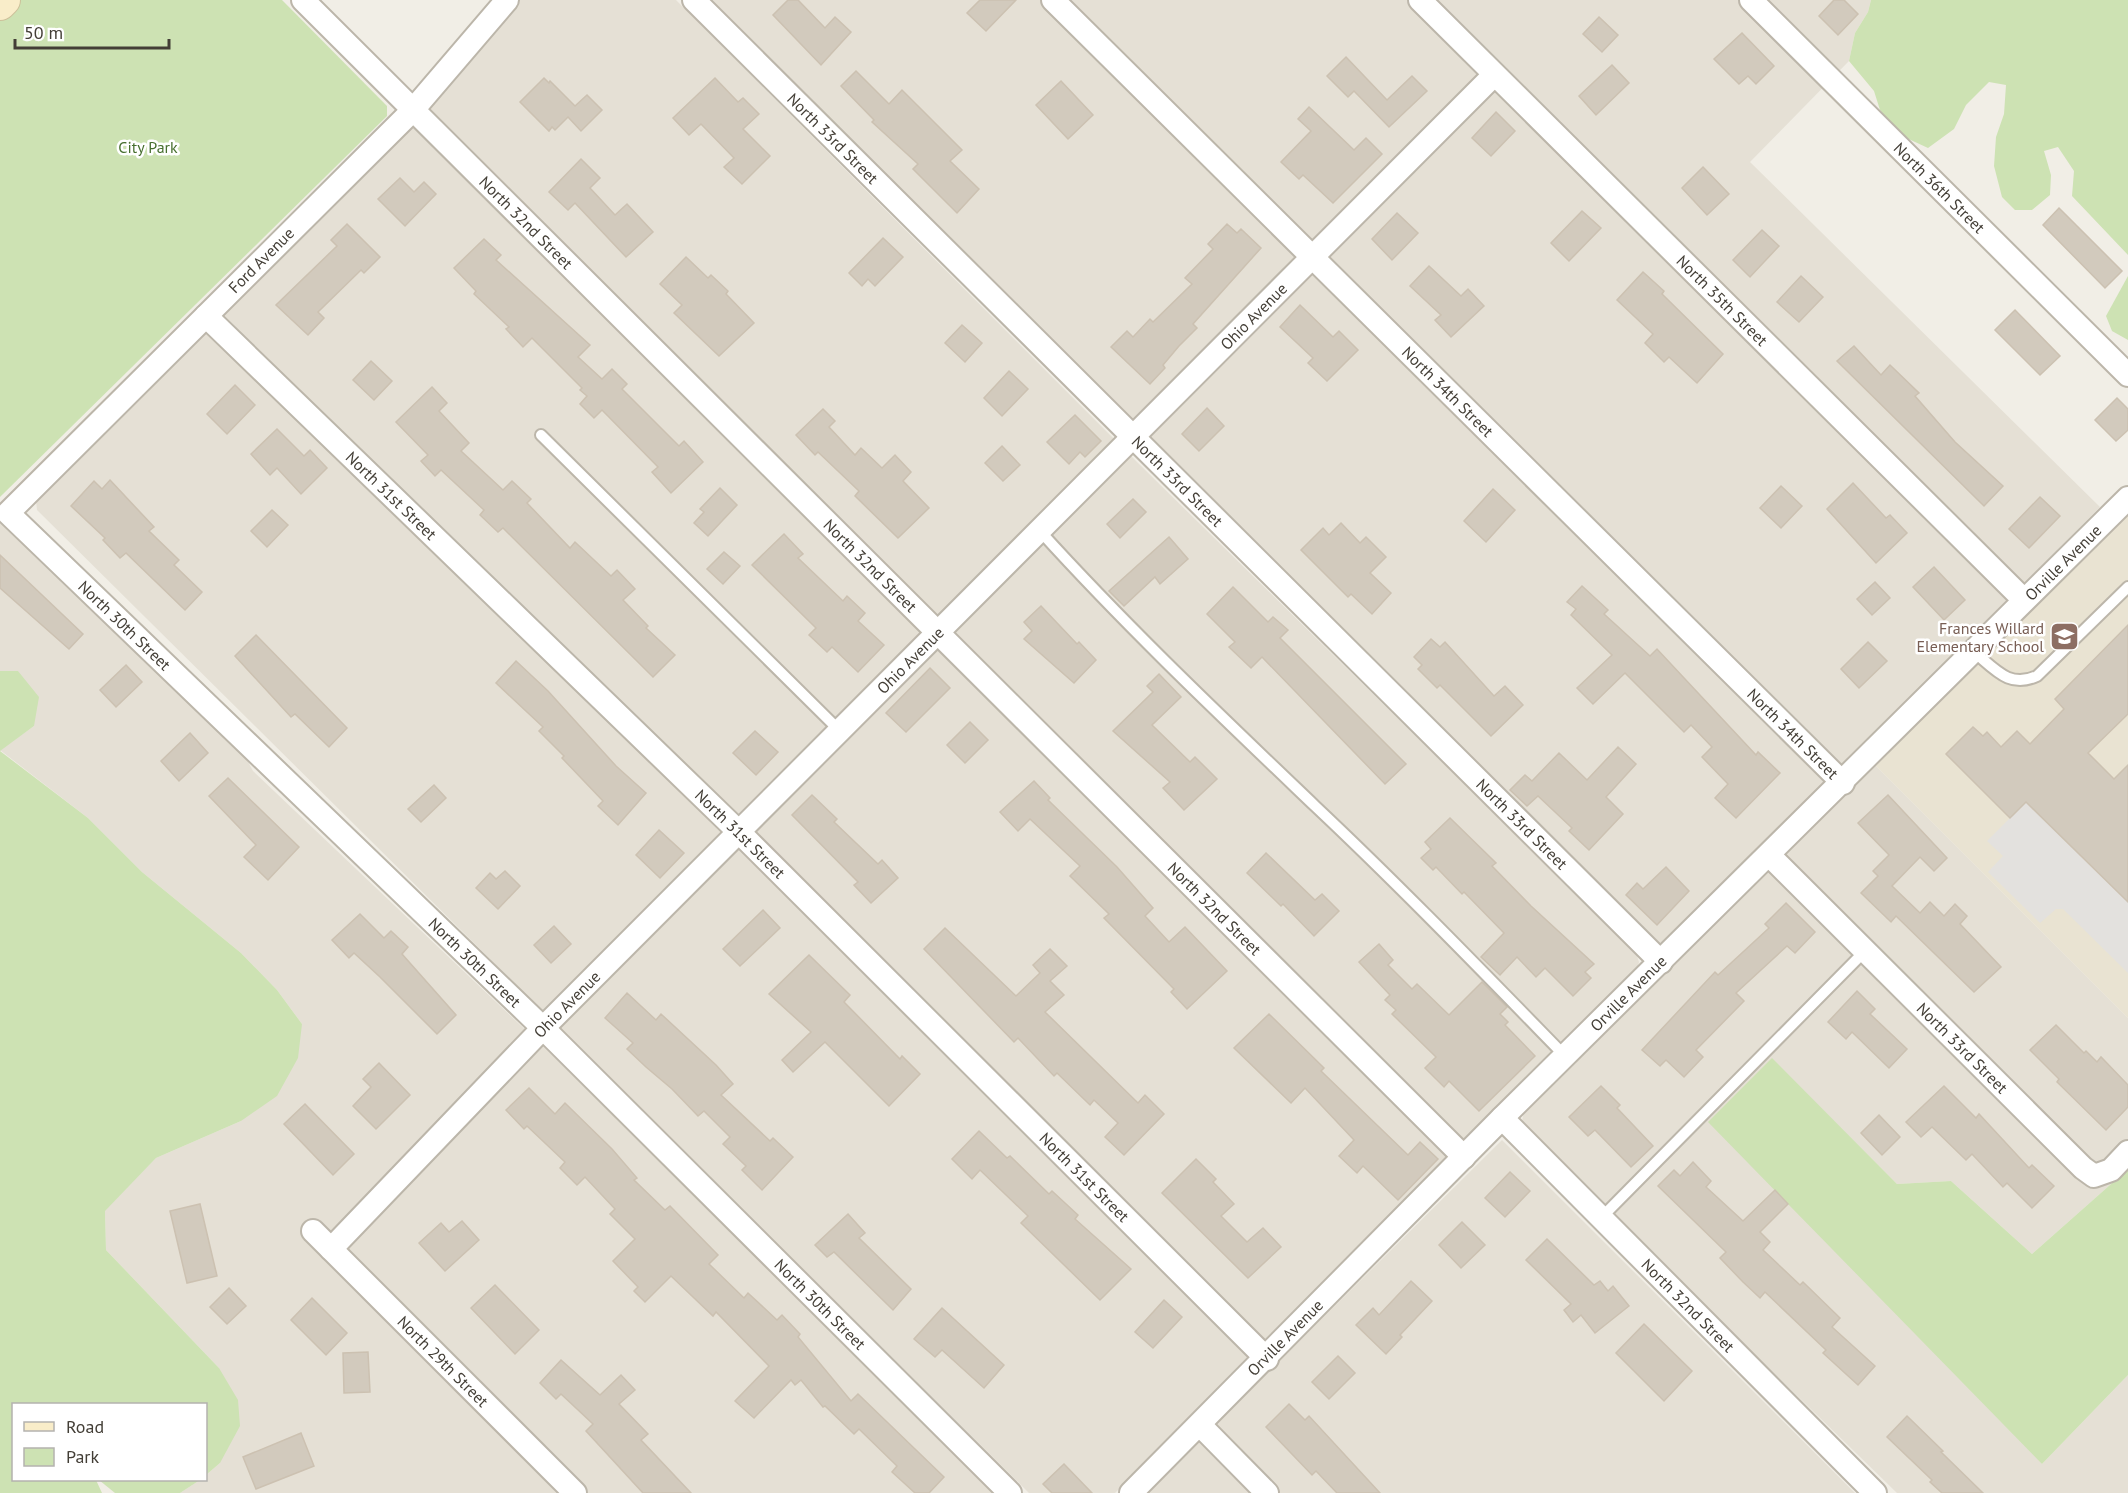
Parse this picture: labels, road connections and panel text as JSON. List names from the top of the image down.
{
  "streets": {
    "street": [
      "North 33rd Street",
      "North 36th Street",
      "North 32nd Street",
      "Ford Avenue",
      "North 35th Street",
      "Ohio Avenue",
      "North 34th Street",
      "North 31st Street",
      "Orville Avenue",
      "North 30th Street",
      "North 29th Street"
    ]
  },
  "crossings": [
    ["North 33rd Street", "Ohio Avenue"],
    ["North 33rd Street", "Orville Avenue"],
    ["North 32nd Street", "Ford Avenue"],
    ["North 32nd Street", "Ohio Avenue"],
    ["North 32nd Street", "Orville Avenue"],
    ["Ford Avenue", "North 31st Street"],
    ["Ford Avenue", "North 30th Street"],
    ["North 35th Street", "Ohio Avenue"],
    ["North 35th Street", "Orville Avenue"],
    ["Ohio Avenue", "North 34th Street"],
    ["Ohio Avenue", "North 31st Street"],
    ["Ohio Avenue", "North 30th Street"],
    ["Ohio Avenue", "North 29th Street"],
    ["North 34th Street", "Orville Avenue"],
    ["North 31st Street", "Orville Avenue"]
  ],
  "parks": ["City Park"],
  "places": {
    "school or university": ["Frances Willard Elementary School"]
  },
  "legend": ["Road", "Park"],
  "scale_bar": "50 m"
}
